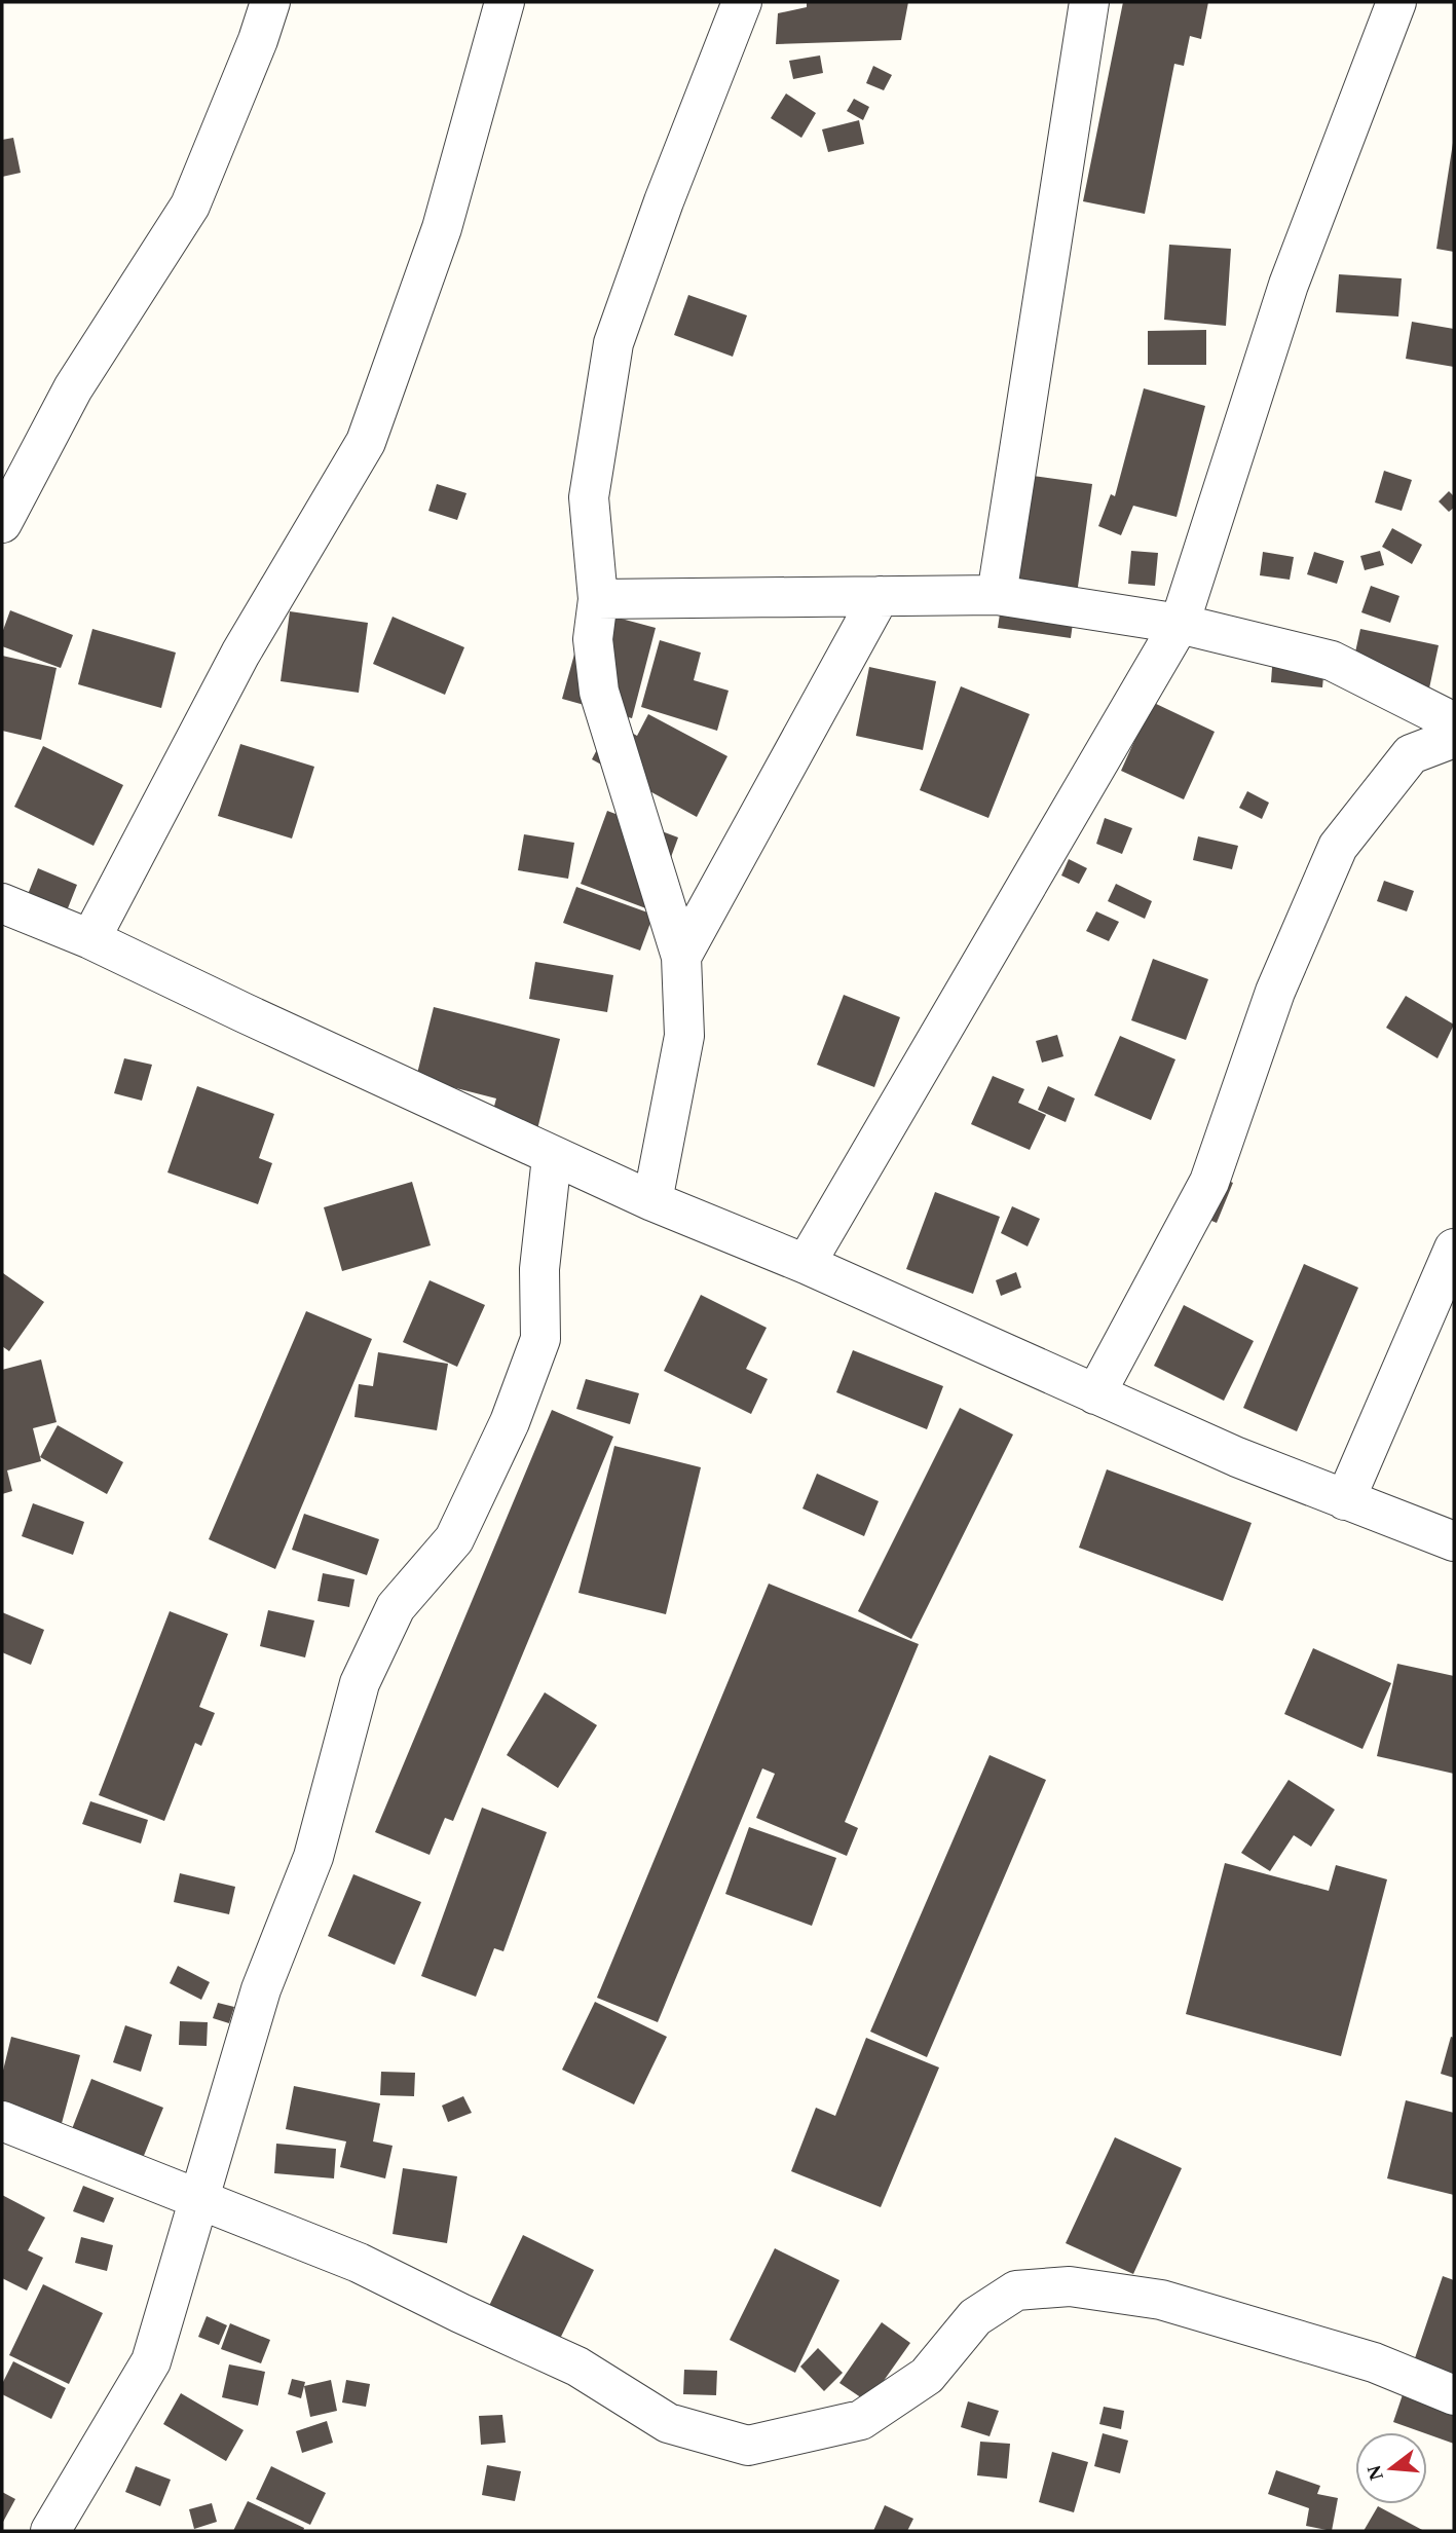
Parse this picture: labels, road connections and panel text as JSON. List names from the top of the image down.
{
  "north": "left"
}
